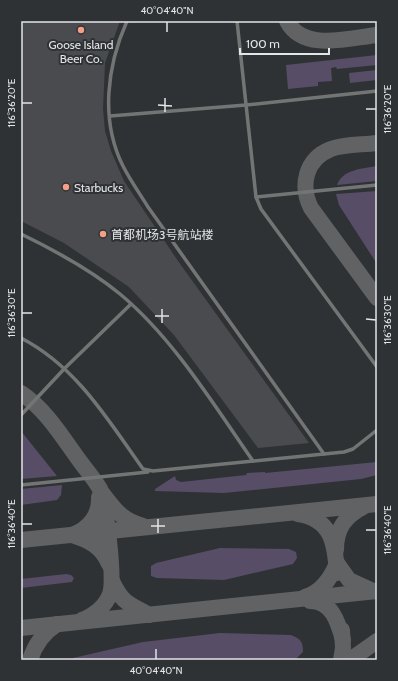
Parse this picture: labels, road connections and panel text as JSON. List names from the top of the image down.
{
  "places": ["Goose Island Beer Co.", "Starbucks", "首都机场3号航站楼"],
  "scale_bar": "100 m",
  "coordinates": [
    "40°04'40\"N",
    "116°36'20\"E",
    "116°36'30\"E",
    "116°36'40\"E"
  ]
}
